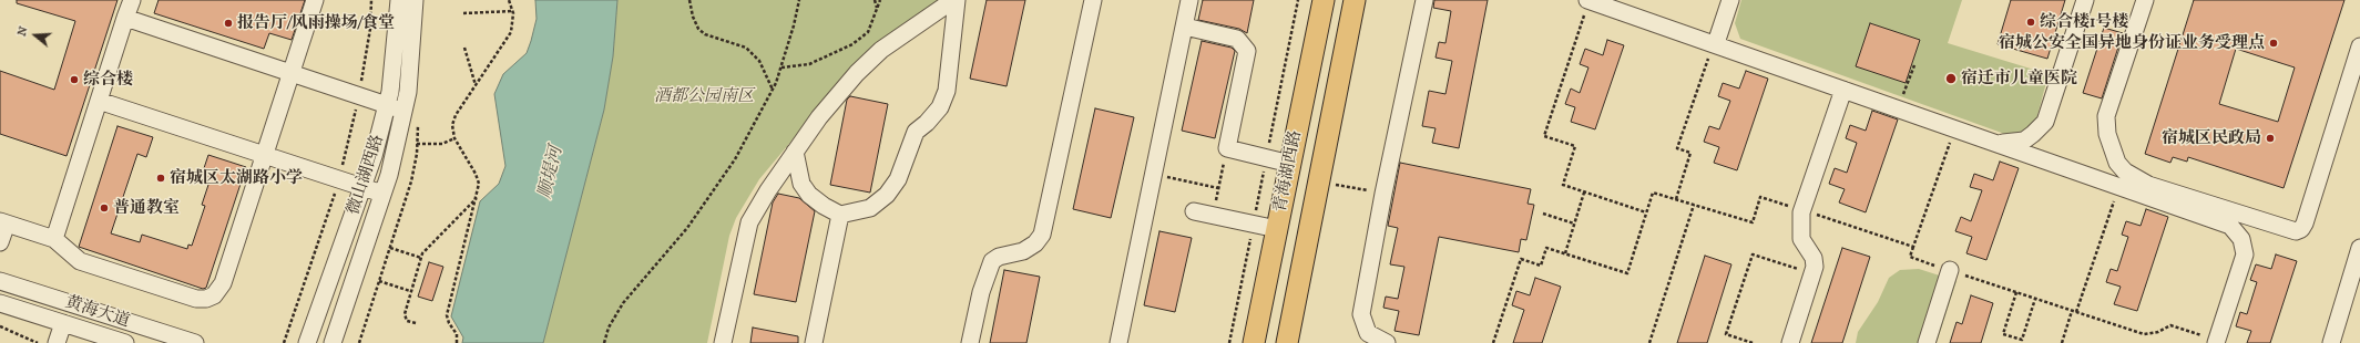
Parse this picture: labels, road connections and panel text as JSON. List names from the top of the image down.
{
  "streets": {
    "main road": ["青海湖西路"],
    "street": ["微山湖西路", "黄海大道"]
  },
  "water": ["顺堤河"],
  "parks": ["酒都公园南区"],
  "places": [
    "综合楼1号楼",
    "报告厅/风雨操场/食堂",
    "宿城公安全国异地身份证业务受理点",
    "宿迁市儿童医院",
    "综合楼",
    "宿城区民政局",
    "宿城区太湖路小学",
    "普通教室"
  ],
  "north": "left"
}
